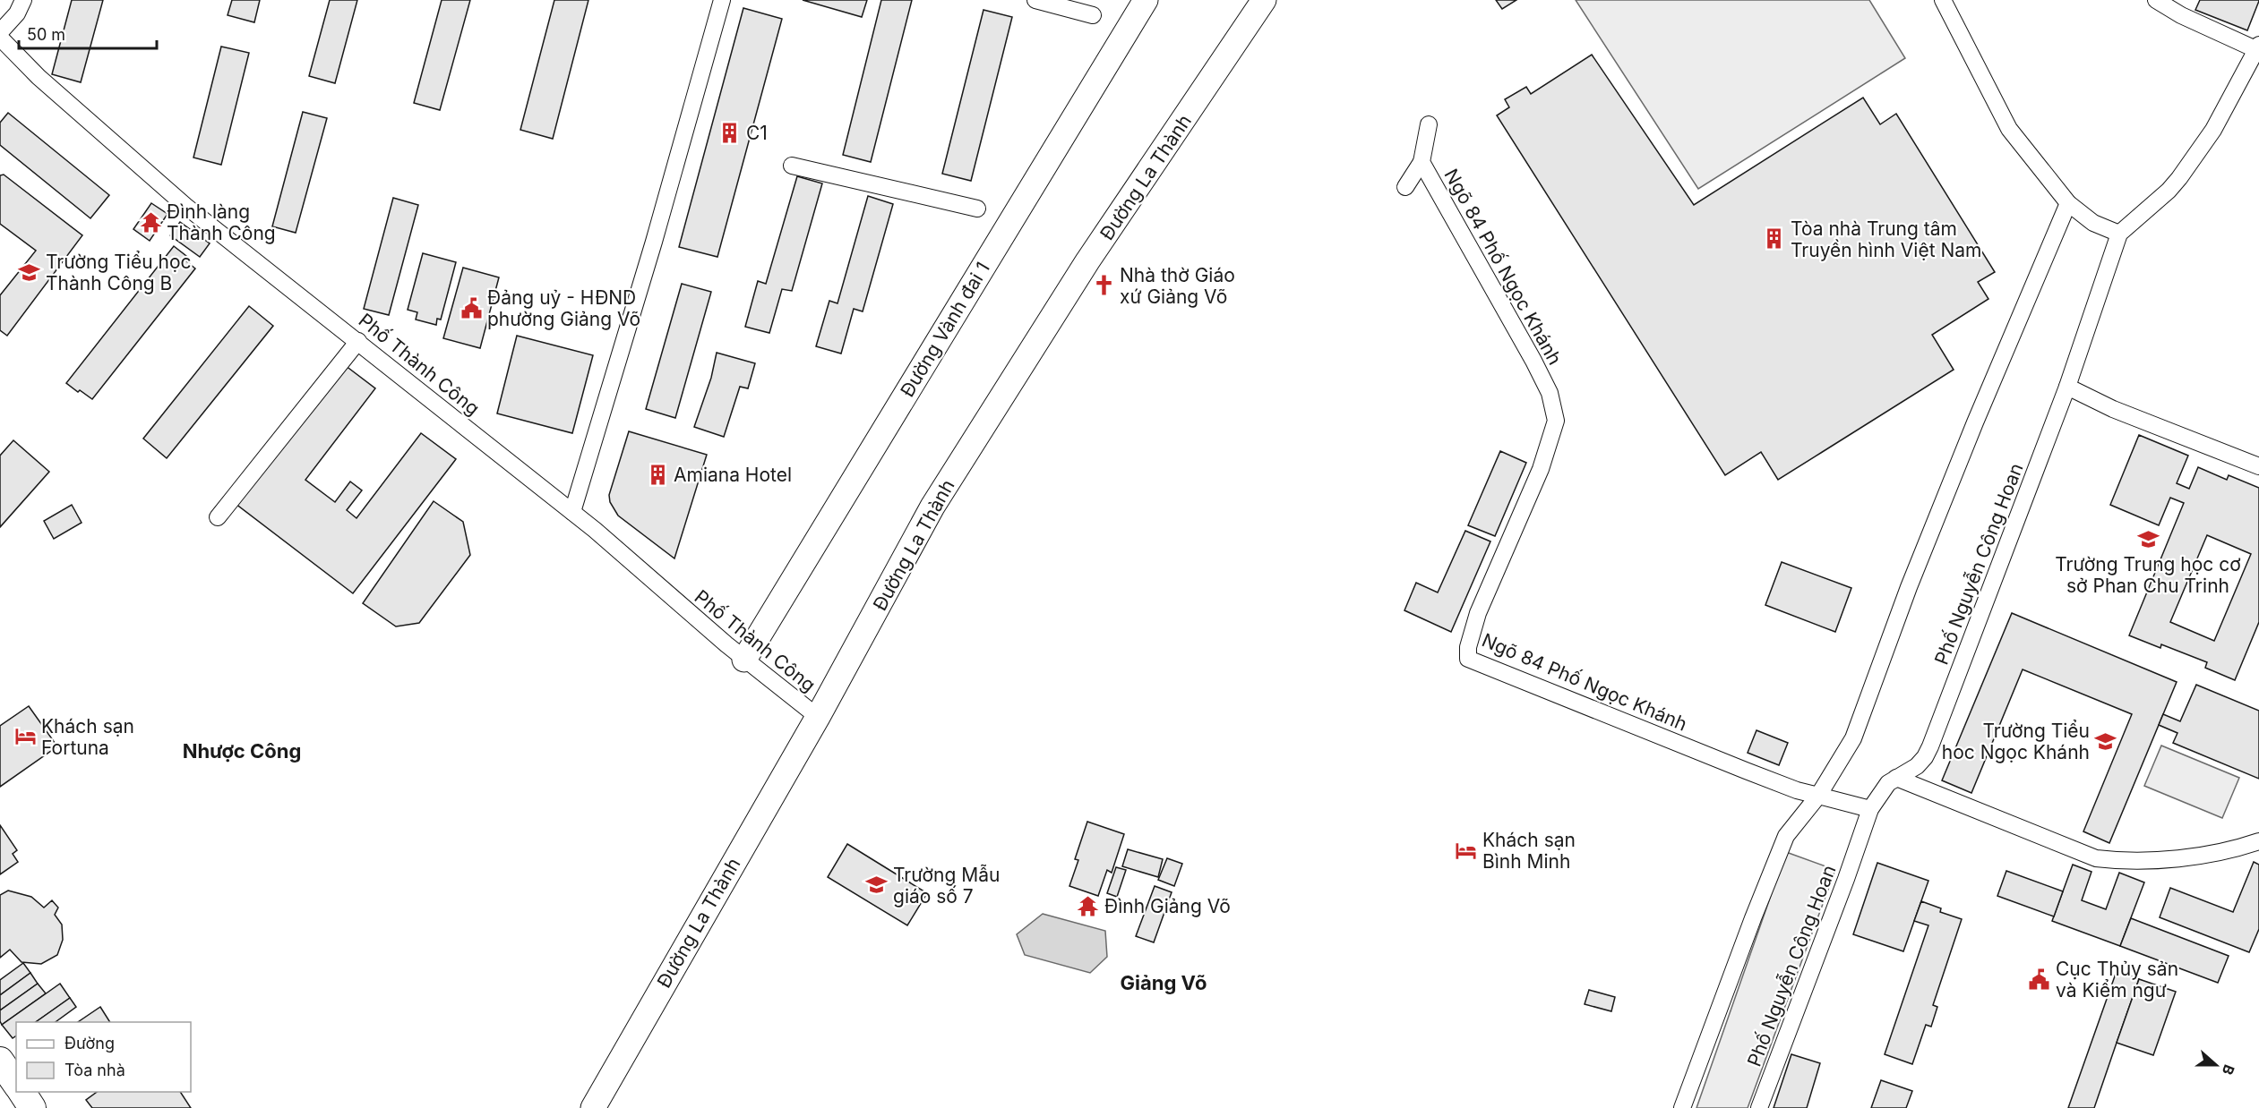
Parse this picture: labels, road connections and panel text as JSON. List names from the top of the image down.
{
  "streets": {
    "main road": ["Đường La Thành", "Đường Vành đai 1"],
    "street": ["Ngõ 84 Phố Ngọc Khánh", "Phố Thành Công", "Phố Nguyễn Công Hoan"]
  },
  "crossings": [
    ["Đường La Thành", "Phố Thành Công"],
    ["Đường Vành đai 1", "Phố Thành Công"]
  ],
  "districts": ["Nhược Công", "Giảng Võ"],
  "places": {
    "building": ["C1", "Tòa nhà Trung tâm Truyền hình Việt Nam", "Amiana Hotel"],
    "temple": ["Đình làng Thành Công", "Đình Giảng Võ"],
    "school or university": [
      "Trường Tiểu học Thành Công B",
      "Trường Trung học cơ sở Phan Chu Trinh",
      "Trường Tiểu hoc Ngọc Khánh",
      "Trường Mẫu giáo số 7"
    ],
    "church": ["Nhà thờ Giáo xứ Giảng Võ"],
    "public building": ["Đảng uỷ - HĐND phường Giảng Võ", "Cục Thủy sản và Kiểm ngư"],
    "hotel": ["Khách sạn Fortuna", "Khách sạn Bình Minh"]
  },
  "legend": ["Đường", "Tòa nhà"],
  "scale_bar": "50 m",
  "north": "right"
}
